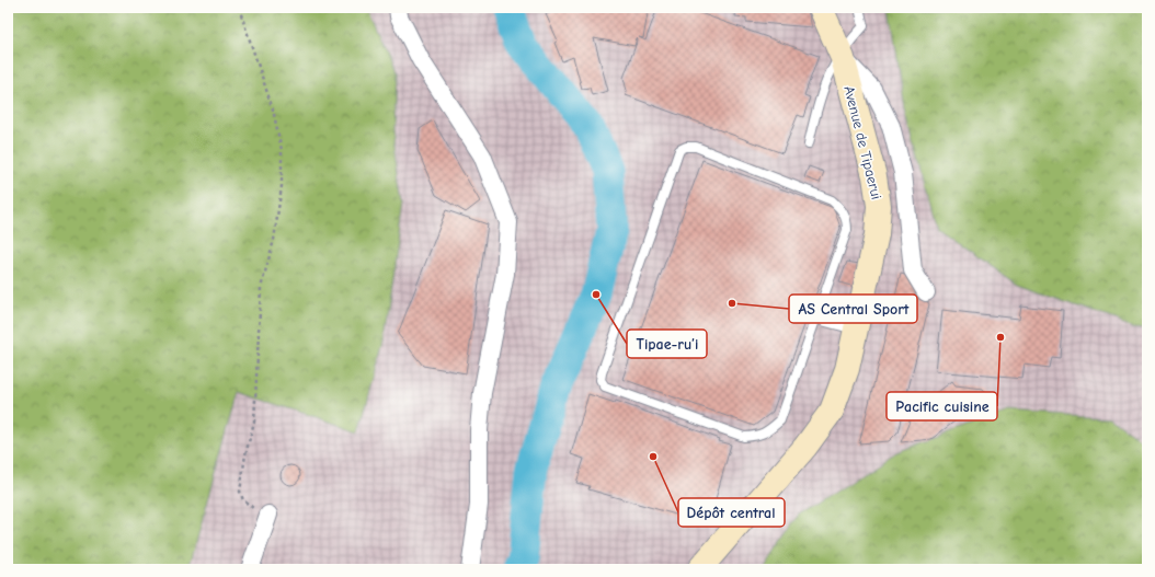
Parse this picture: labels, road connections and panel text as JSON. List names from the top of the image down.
{
  "streets": {
    "main road": ["Avenue de Tipaerui"]
  },
  "places": [
    "Tipae-ru’i",
    "AS Central Sport",
    "Pacific cuisine",
    "Dépôt central"
  ]
}
